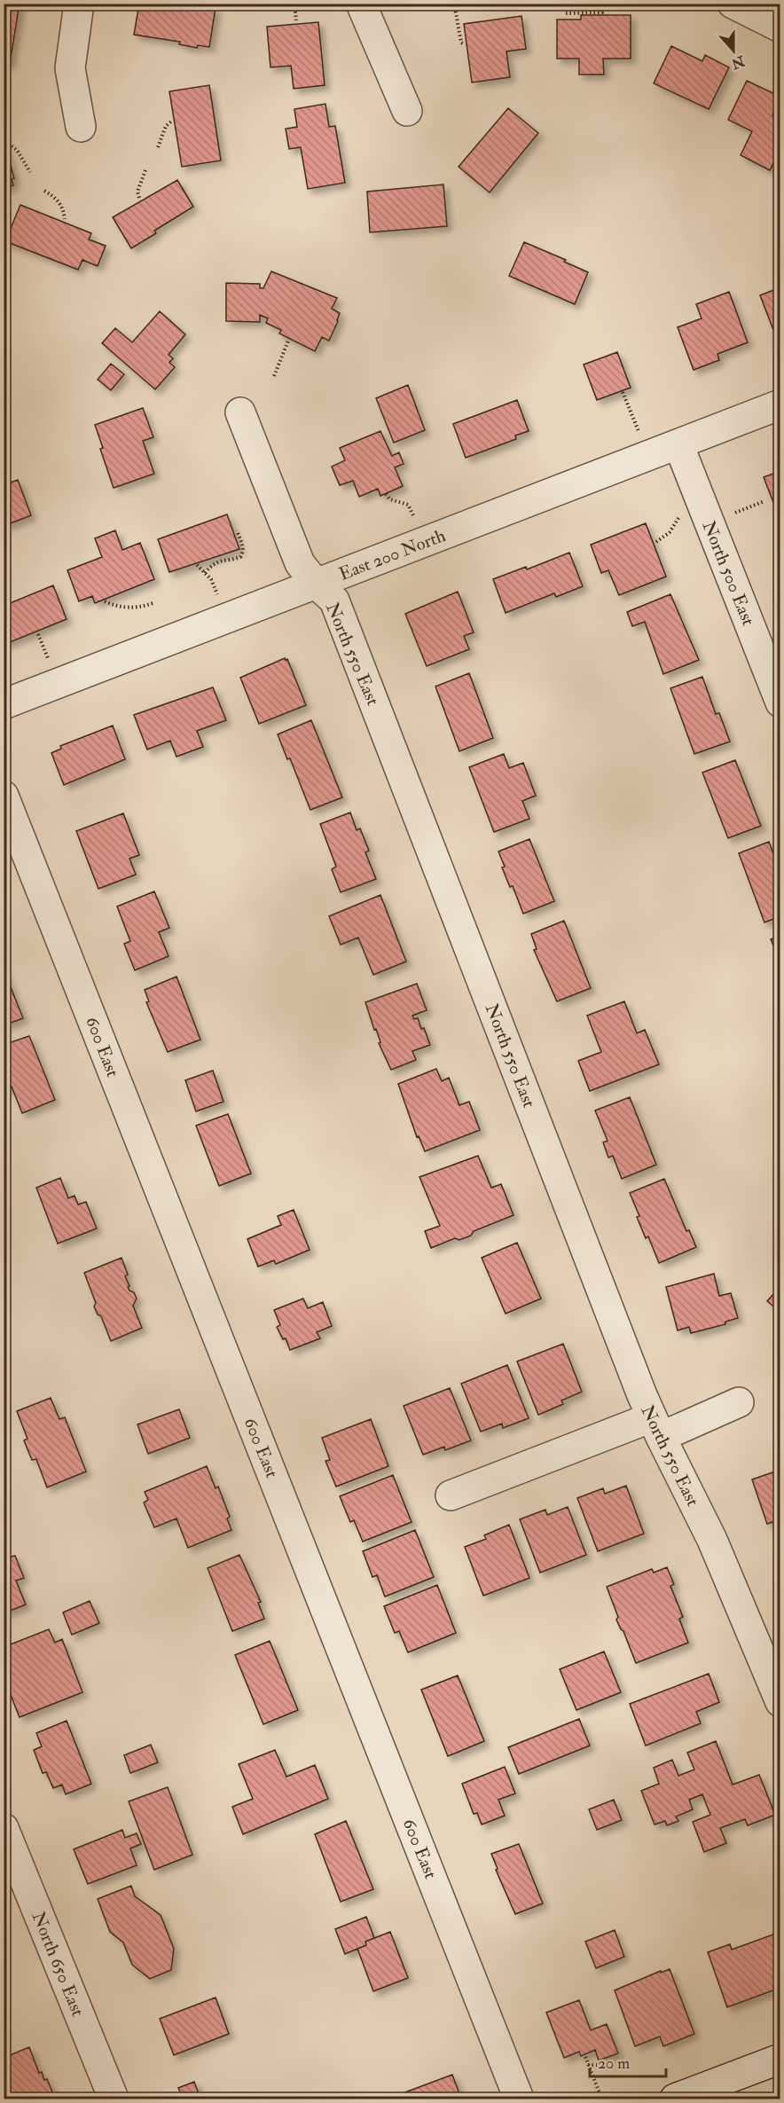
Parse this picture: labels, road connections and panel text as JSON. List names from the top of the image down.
{
  "streets": {
    "street": [
      "East 200 North",
      "North 500 East",
      "North 550 East",
      "600 East",
      "North 650 East"
    ]
  },
  "crossings": [
    ["East 200 North", "North 500 East"],
    ["East 200 North", "North 550 East"]
  ],
  "scale_bar": "20 m",
  "north": "bottom"
}
